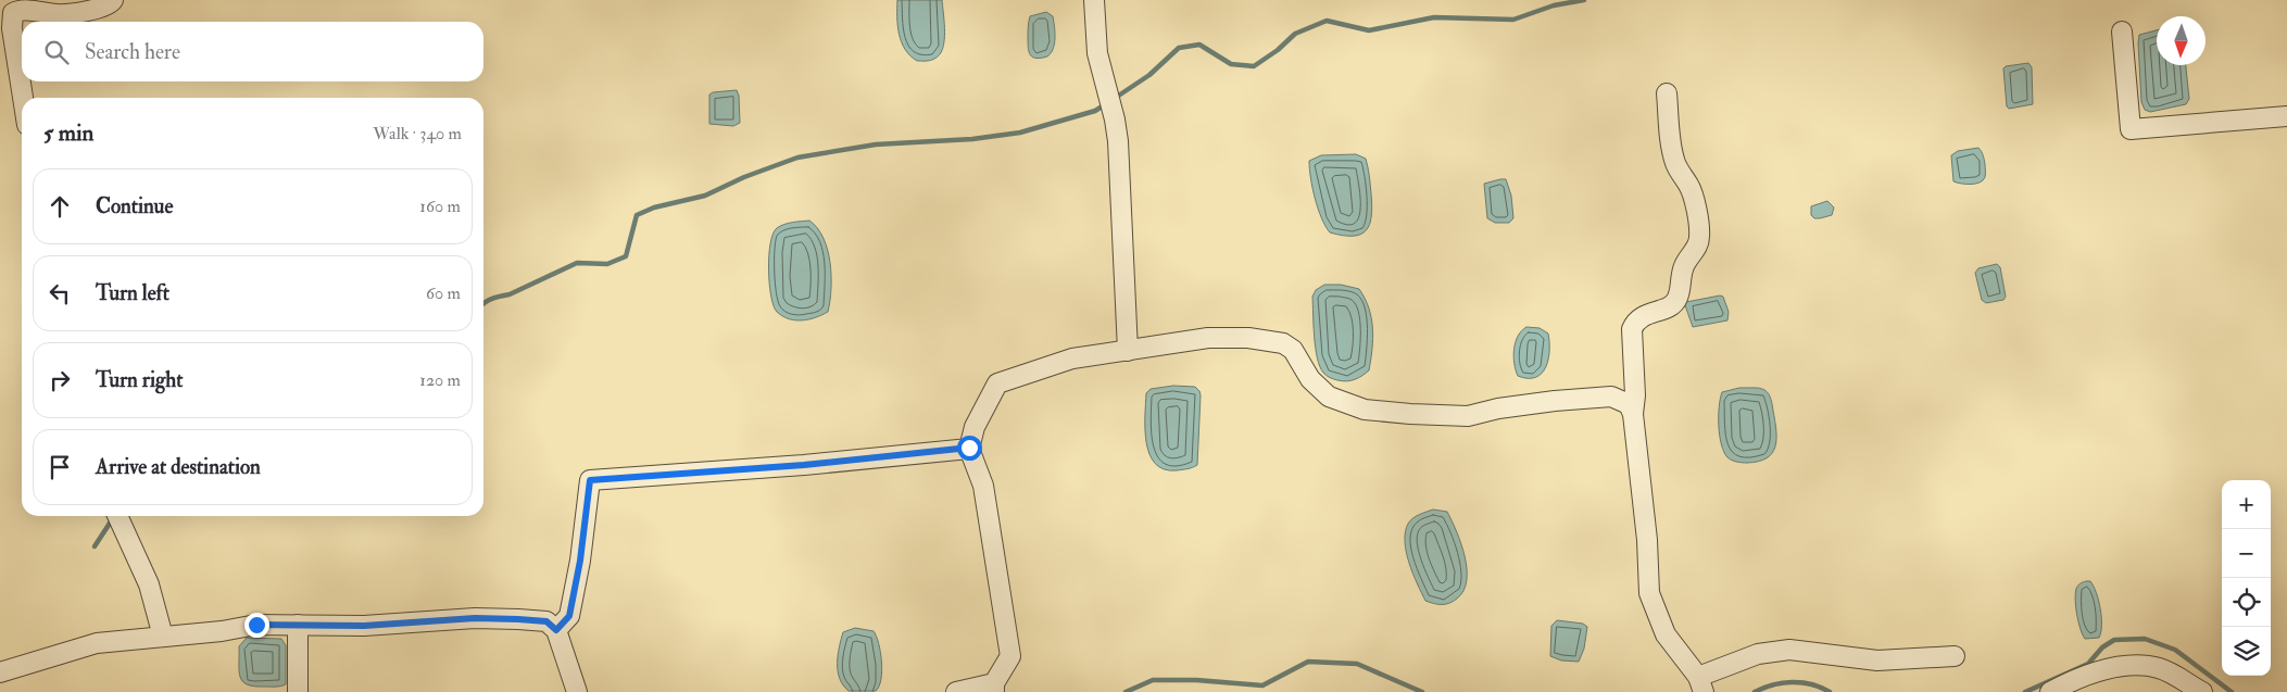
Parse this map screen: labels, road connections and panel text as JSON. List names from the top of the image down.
{
  "north": "bottom",
  "page": {
    "search": "Search here",
    "heading": ["5 min", "Walk · 340 m"],
    "list": [
      ["Continue", "160 m"],
      ["Turn left", "60 m"],
      ["Turn right", "120 m"],
      "Arrive at destination"
    ],
    "map_buttons": ["+", "−"]
  }
}
